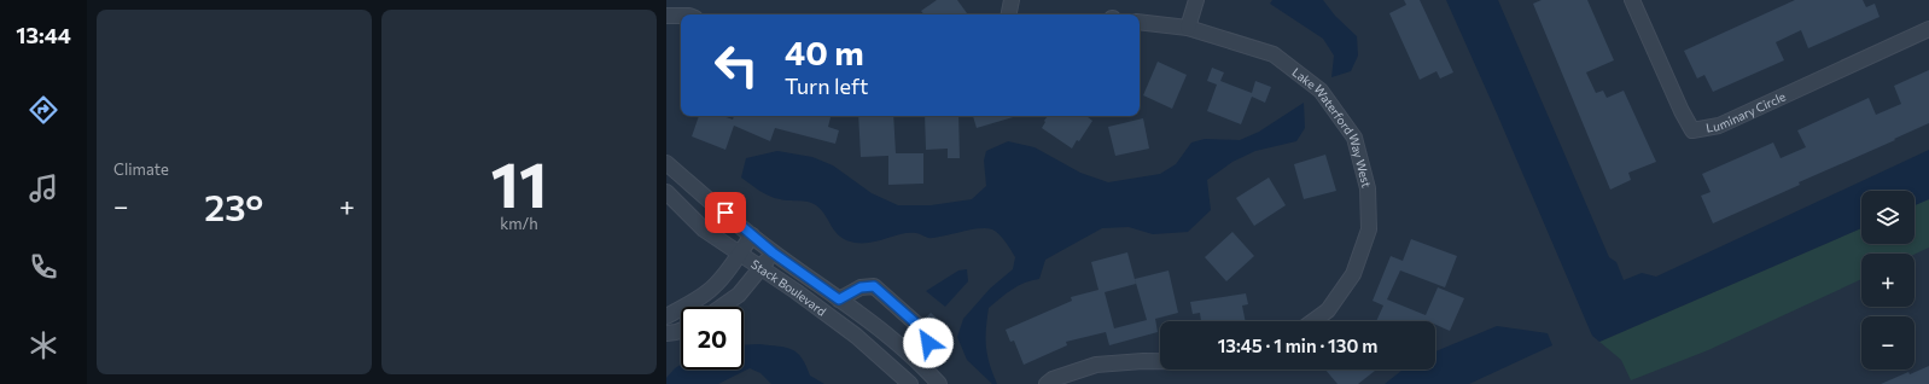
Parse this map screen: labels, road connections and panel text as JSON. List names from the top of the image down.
{
  "streets": {
    "street": ["Luminary Circle", "Lake Waterford Way West", "Stack Boulevard"]
  },
  "page": {
    "tabs": "13:44",
    "tile": [
      "Climate",
      ["11", "km/h"]
    ],
    "turn": ["40 m", "Turn left"],
    "heat": ["−", "23°", "+"],
    "map_buttons": ["+", "−"],
    "limit": "20",
    "trip": "13:45 · 1 min · 130 m"
  }
}
